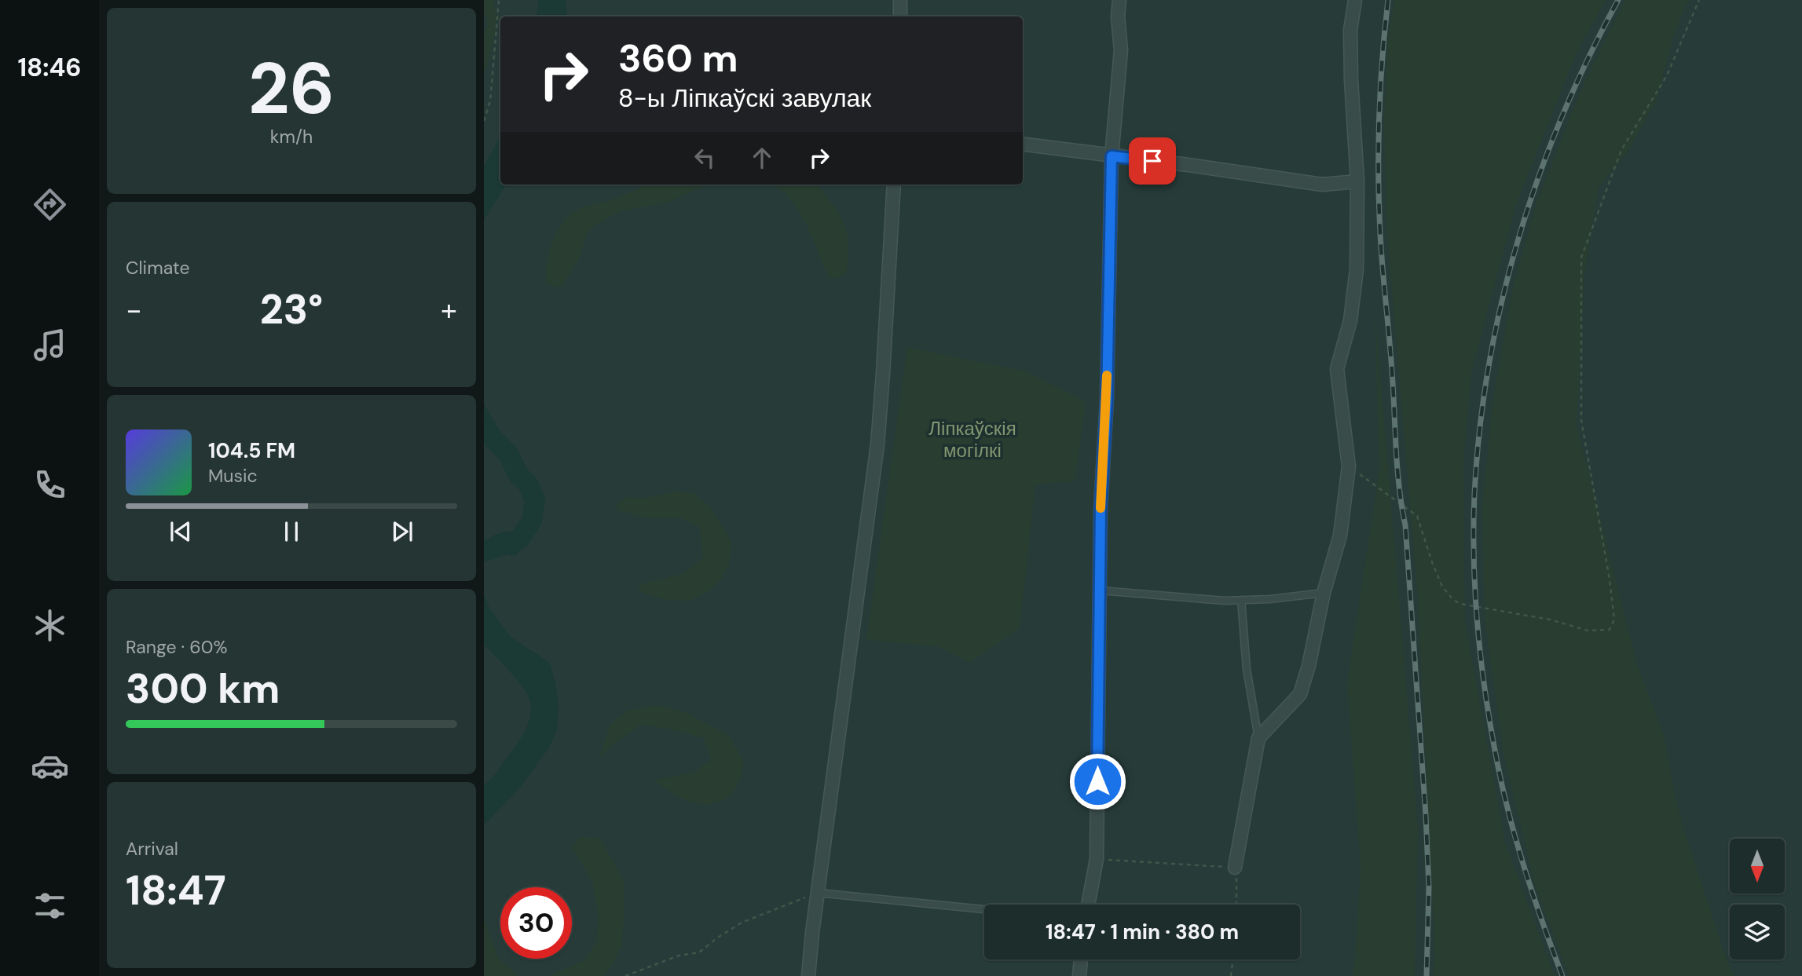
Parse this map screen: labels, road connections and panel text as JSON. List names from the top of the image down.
{
  "parks": ["Ліпкаўскія могілкі"],
  "north": "bottom",
  "page": {
    "tabs": "18:46",
    "tile": [
      ["26", "km/h"],
      "Climate",
      ["Range · 60%", "300 km"],
      ["Arrival", "18:47"]
    ],
    "turn": ["360 m", "8-ы Ліпкаўскі завулак"],
    "heat": ["−", "23°", "+"],
    "song": ["104.5 FM", "Music"],
    "limit": "30",
    "trip": "18:47 · 1 min · 380 m"
  }
}
